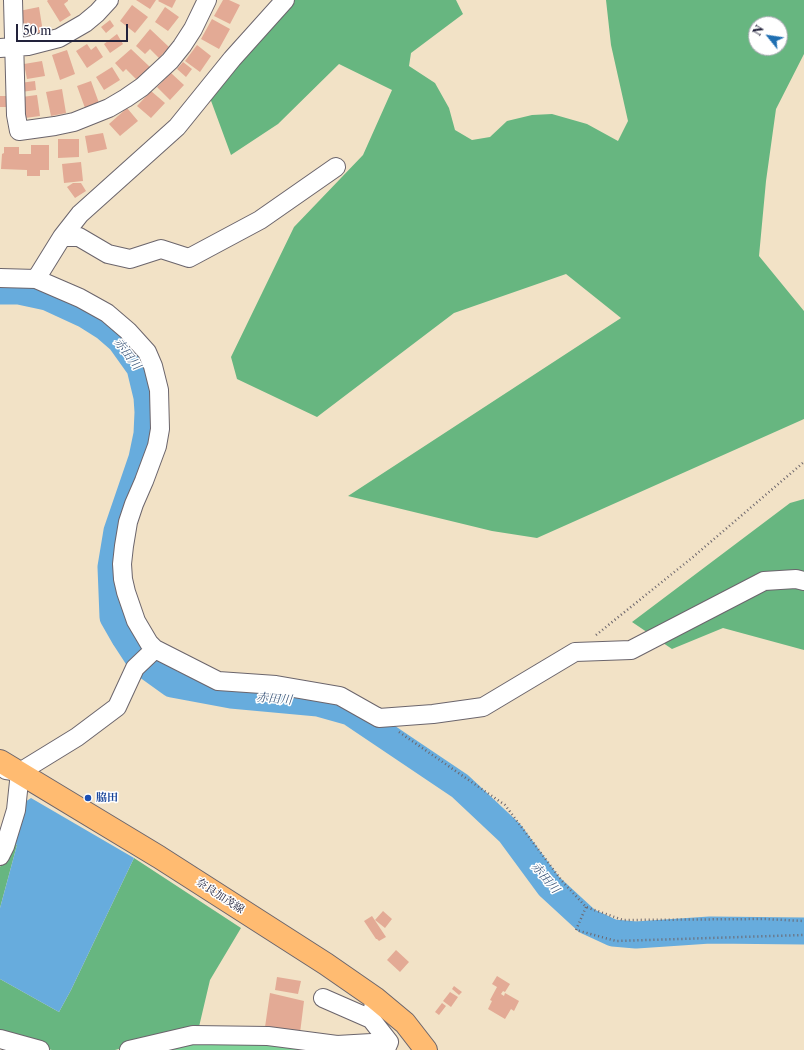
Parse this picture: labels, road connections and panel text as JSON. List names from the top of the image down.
{
  "streets": {
    "main road": ["奈良加茂線"]
  },
  "water": ["赤田川"],
  "places": ["脇田"],
  "scale_bar": "50 m",
  "north": "top left"
}
